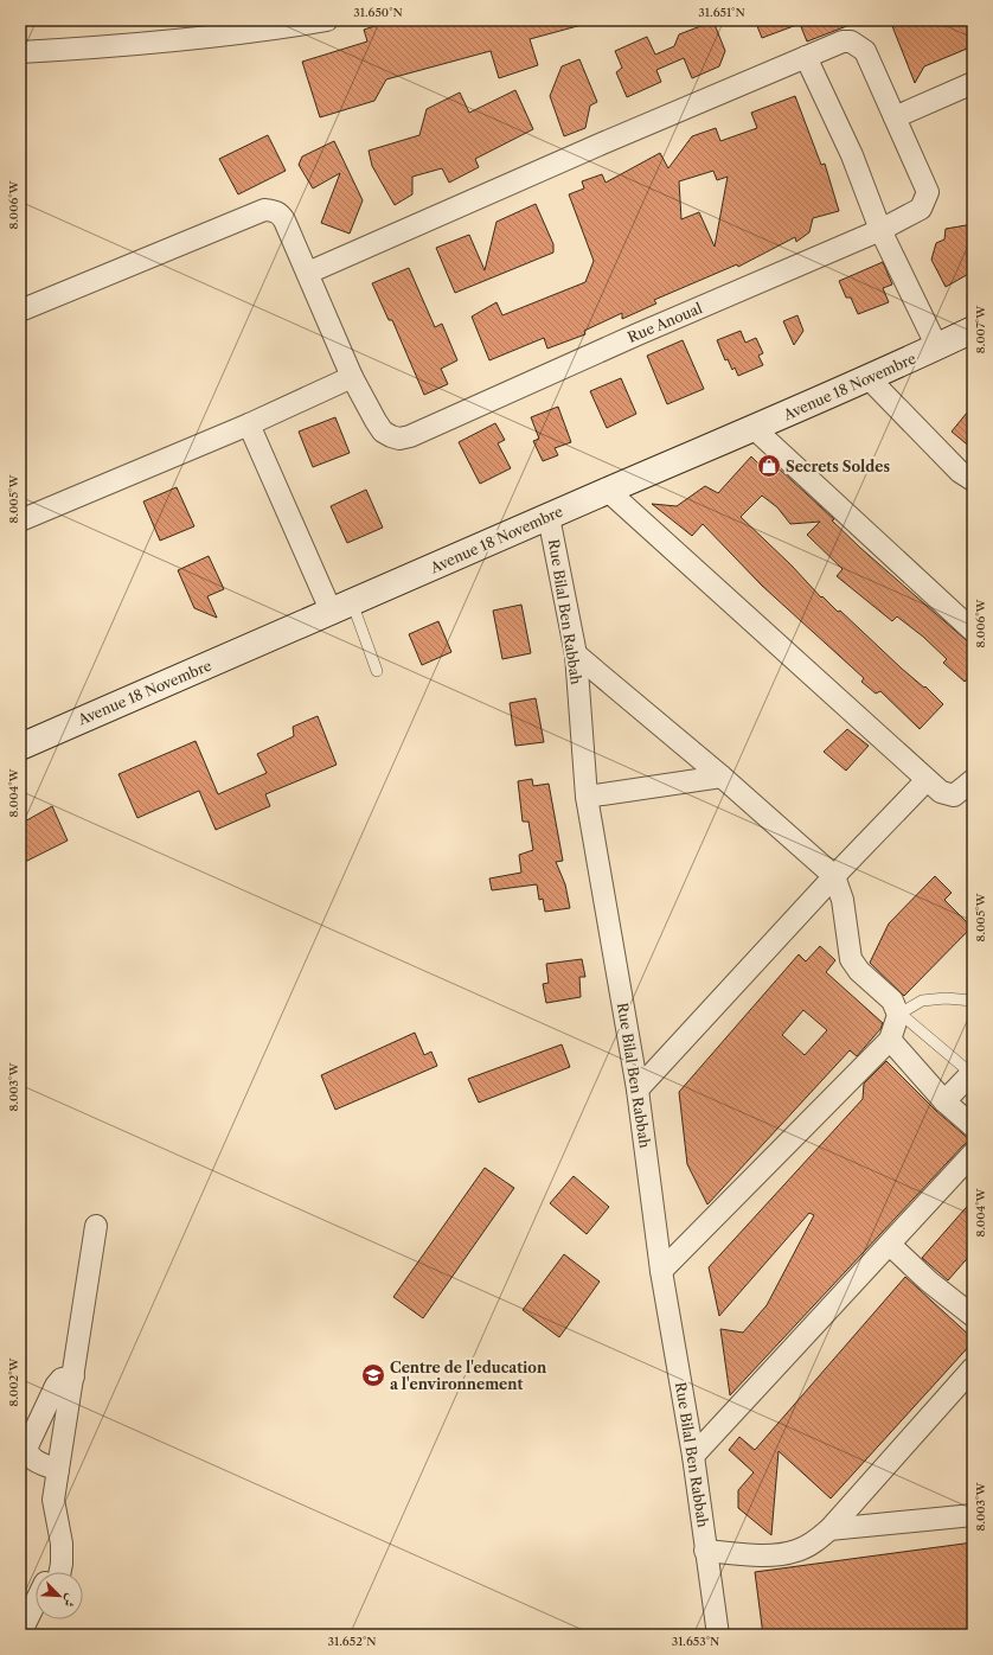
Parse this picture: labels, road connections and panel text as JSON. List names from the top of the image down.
{
  "streets": {
    "street": ["Rue Anoual", "Avenue 18 Novembre", "Rue Bilal Ben Rabbah"]
  },
  "crossings": [
    ["Avenue 18 Novembre", "Rue Bilal Ben Rabbah"]
  ],
  "places": {
    "shop": ["Secrets Soldes"],
    "school or university": ["Centre de l'education a l'environnement"]
  },
  "north": "bottom right",
  "coordinates": [
    "31.650°N",
    "31.651°N",
    "8.006°W",
    "8.007°W",
    "8.005°W",
    "8.004°W",
    "8.003°W",
    "8.002°W",
    "31.652°N",
    "31.653°N"
  ]
}
